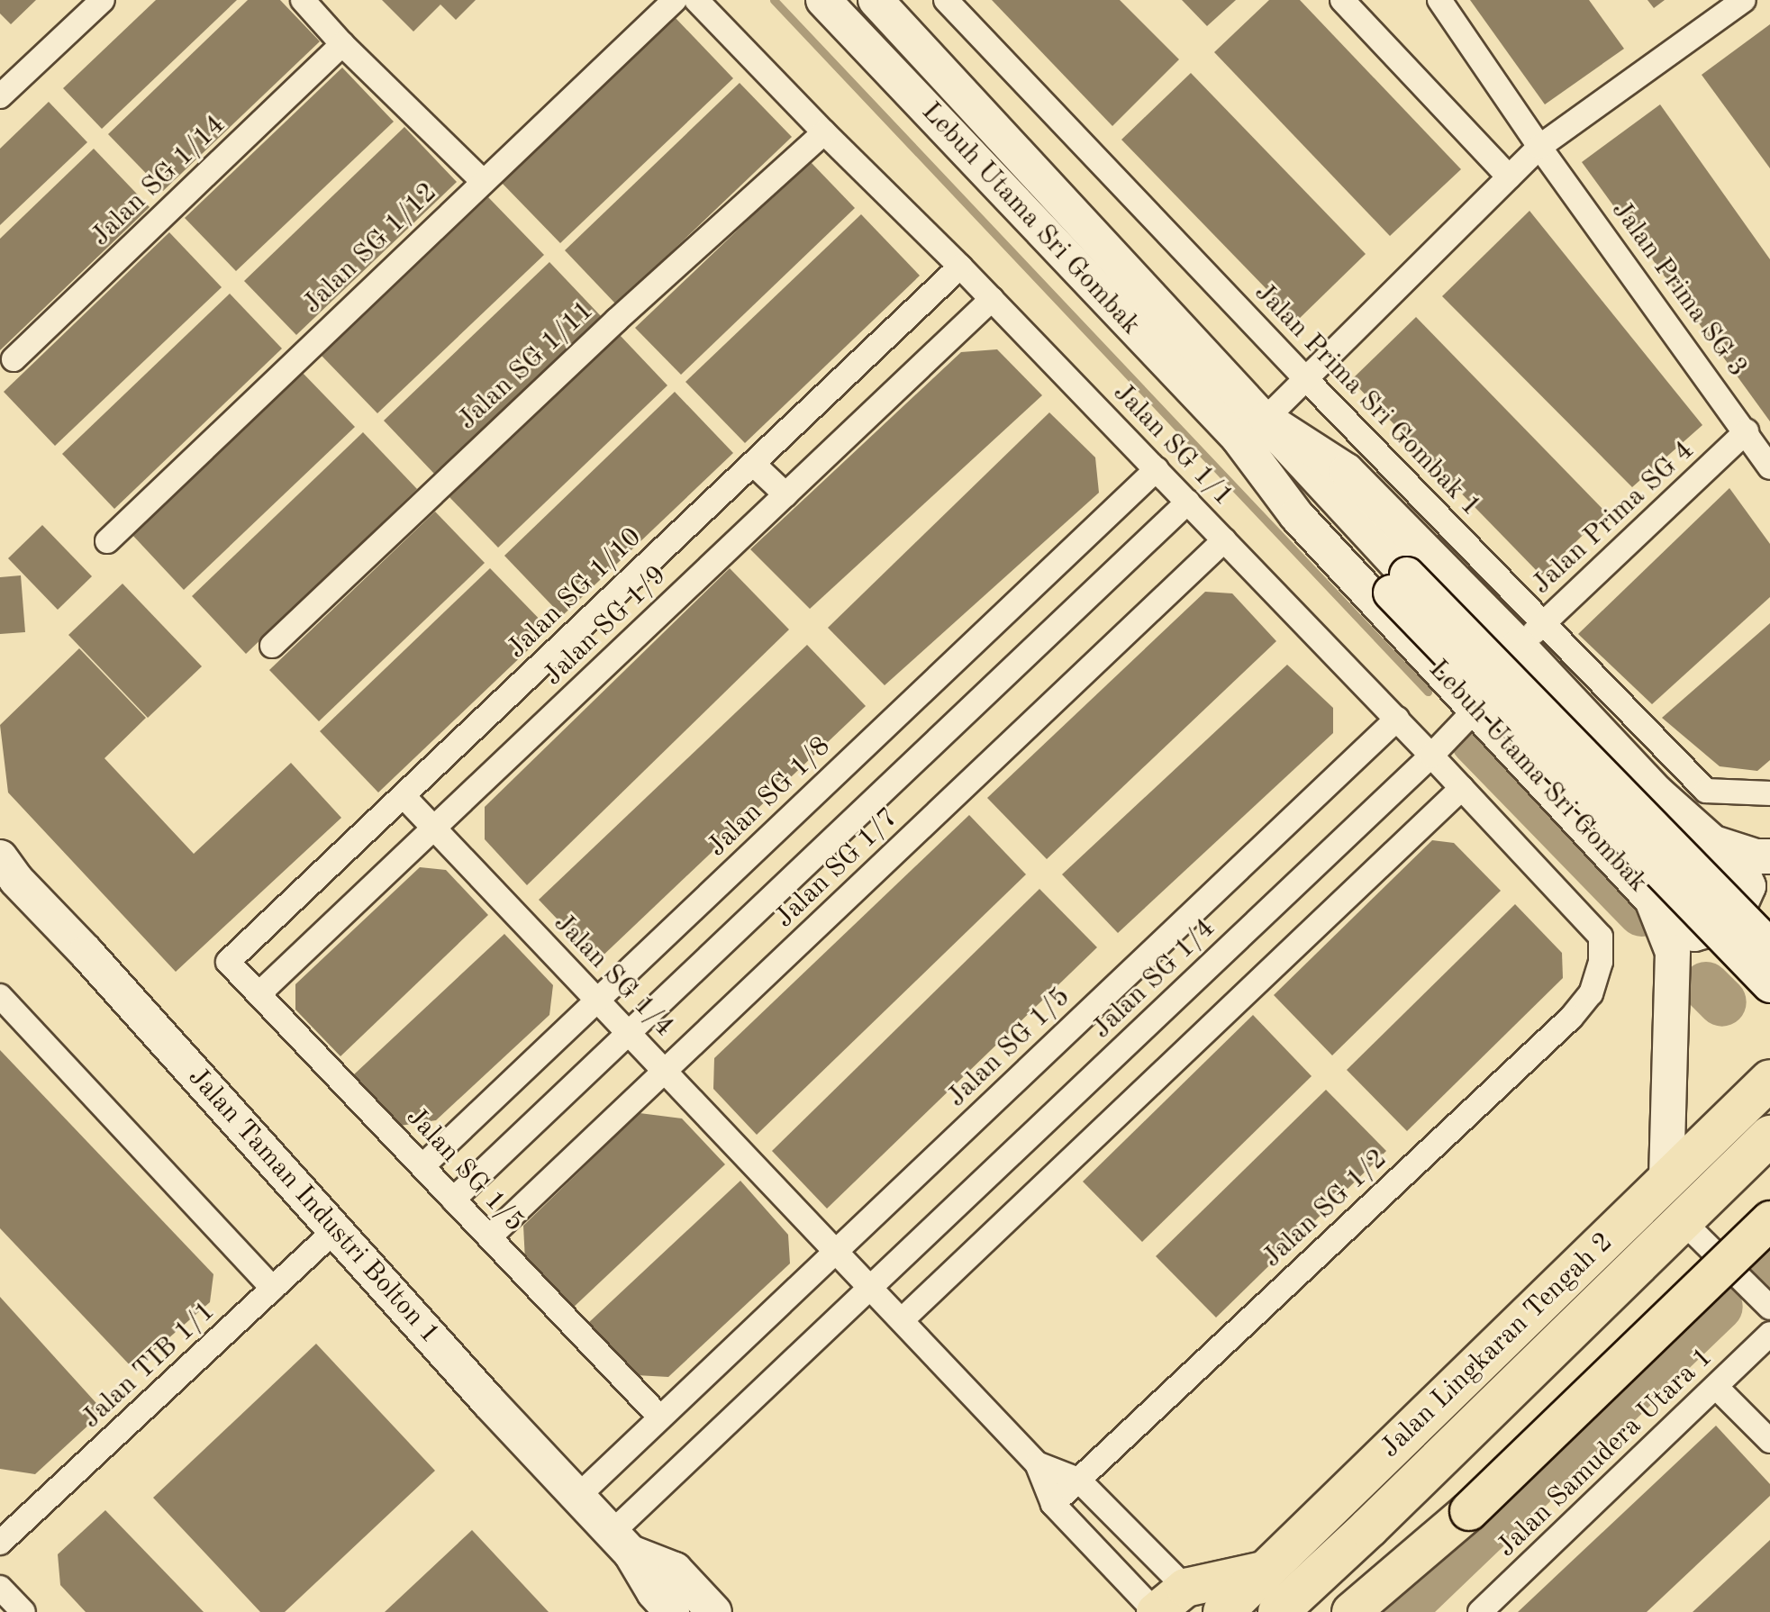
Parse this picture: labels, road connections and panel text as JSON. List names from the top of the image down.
{
  "streets": {
    "highway": ["Jalan Lingkaran Tengah 2"],
    "street": [
      "Jalan SG 1/14",
      "Lebuh Utama Sri Gombak",
      "Jalan SG 1/12",
      "Jalan Prima SG 3",
      "Jalan SG 1/11",
      "Jalan Prima Sri Gombak 1",
      "Jalan SG 1/1",
      "Jalan Prima SG 4",
      "Jalan SG 1/10",
      "Jalan SG 1/9",
      "Jalan SG 1/8",
      "Jalan SG 1/7",
      "Jalan SG 1/4",
      "Jalan SG 1/5",
      "Jalan Taman Industri Bolton 1",
      "Jalan SG 1/2",
      "Jalan TIB 1/1",
      "Jalan Samudera Utara 1"
    ]
  },
  "crossings": [
    ["Lebuh Utama Sri Gombak", "Jalan Prima SG 4"],
    ["Lebuh Utama Sri Gombak", "Jalan SG 1/4"],
    ["Lebuh Utama Sri Gombak", "Jalan Lingkaran Tengah 2"],
    ["Jalan Prima SG 3", "Jalan Prima SG 4"],
    ["Jalan SG 1/11", "Jalan SG 1/1"],
    ["Jalan Prima Sri Gombak 1", "Jalan Prima SG 4"],
    ["Jalan SG 1/1", "Jalan SG 1/10"],
    ["Jalan SG 1/1", "Jalan SG 1/9"],
    ["Jalan SG 1/1", "Jalan SG 1/8"],
    ["Jalan SG 1/1", "Jalan SG 1/7"],
    ["Jalan SG 1/1", "Jalan SG 1/4"],
    ["Jalan SG 1/1", "Jalan SG 1/5"],
    ["Jalan SG 1/1", "Jalan SG 1/2"],
    ["Jalan SG 1/10", "Jalan SG 1/4"],
    ["Jalan SG 1/10", "Jalan SG 1/5"],
    ["Jalan SG 1/9", "Jalan SG 1/4"],
    ["Jalan SG 1/9", "Jalan SG 1/5"],
    ["Jalan SG 1/8", "Jalan SG 1/4"],
    ["Jalan SG 1/8", "Jalan SG 1/5"],
    ["Jalan SG 1/7", "Jalan SG 1/4"],
    ["Jalan SG 1/7", "Jalan SG 1/5"],
    ["Jalan SG 1/4", "Jalan SG 1/5"],
    ["Jalan SG 1/4", "Jalan Taman Industri Bolton 1"],
    ["Jalan SG 1/4", "Jalan SG 1/2"],
    ["Jalan SG 1/5", "Jalan Taman Industri Bolton 1"],
    ["Jalan Taman Industri Bolton 1", "Jalan TIB 1/1"]
  ]
}
